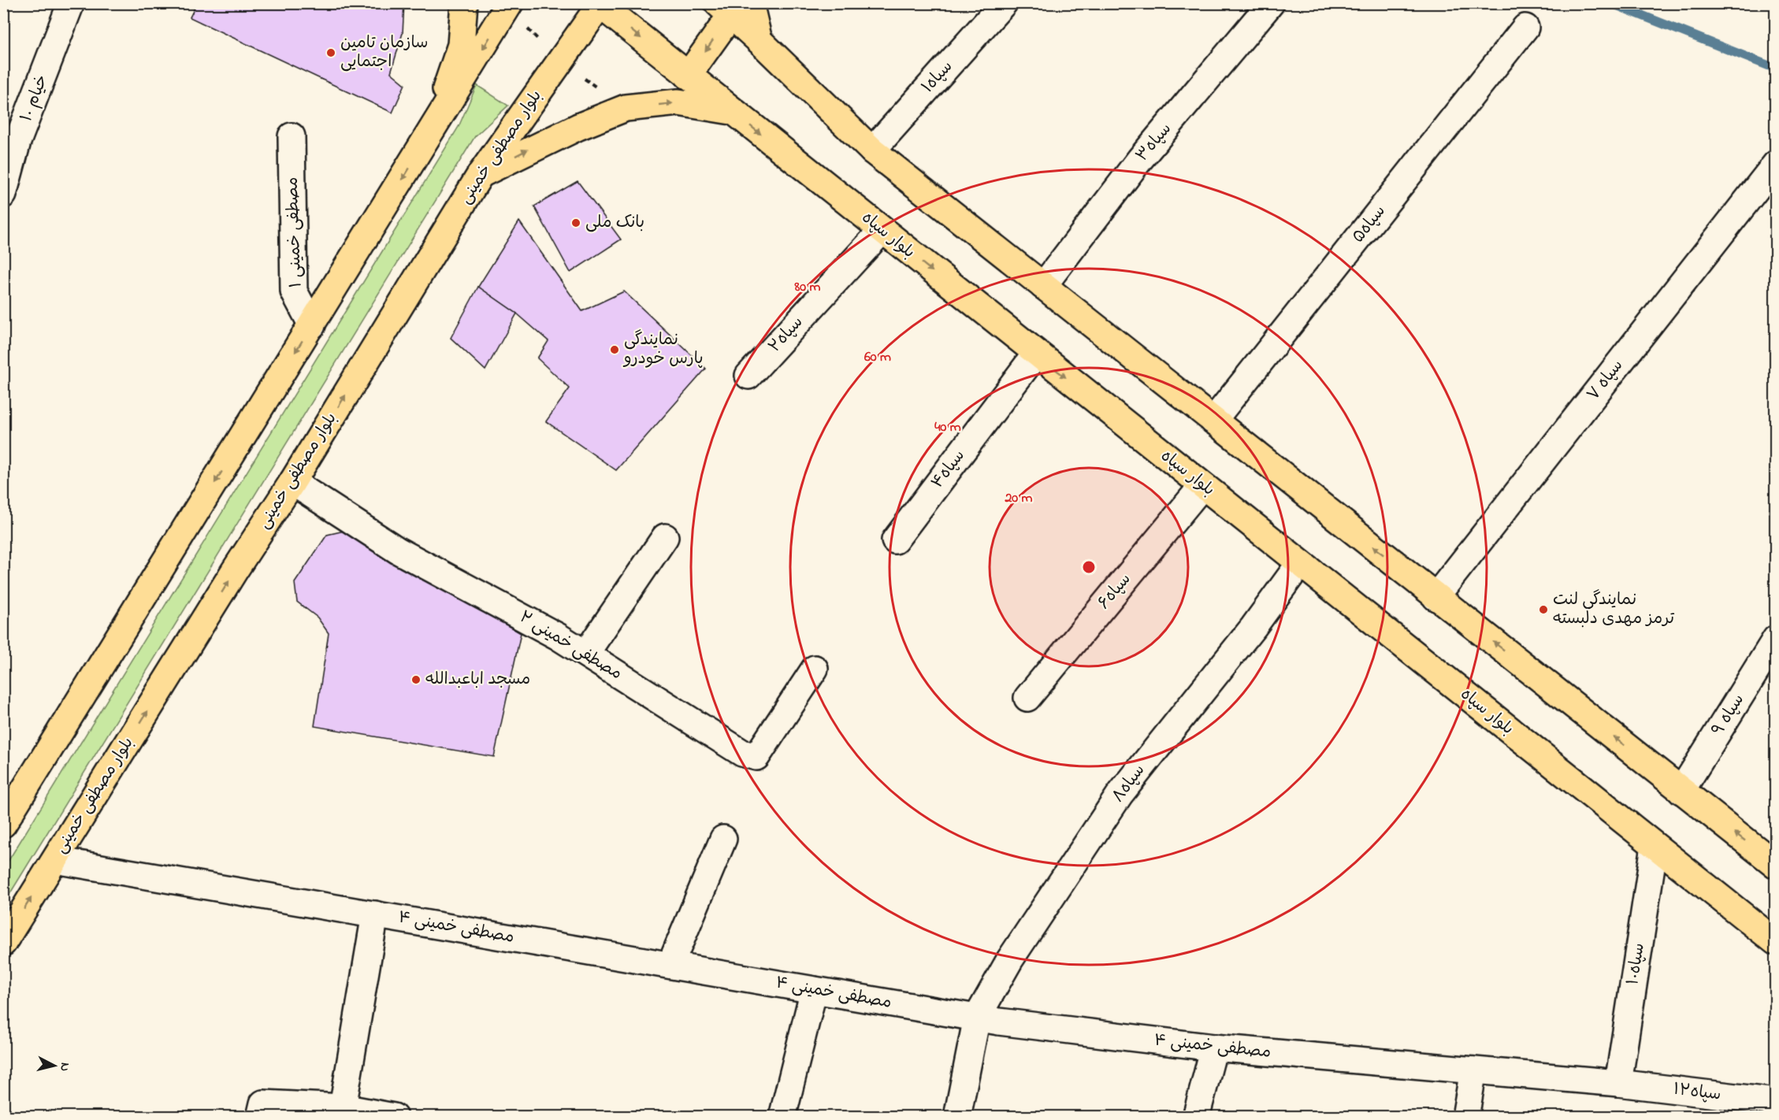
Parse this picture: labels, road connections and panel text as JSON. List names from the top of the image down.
{
  "streets": {
    "main road": ["بلوار مصطفی خمینی", "بلوار سپاه"],
    "street": [
      "سپاه۱",
      "خیام ۱۰",
      "سپاه۳",
      "سپاه۵",
      "مصطفی خمینی ۱",
      "سپاه۲",
      "سپاه ۷",
      "سپاه۴",
      "سپاه۶",
      "مصطفی خمینی ۲",
      "سپاه ۹",
      "سپاه۸",
      "مصطفی خمینی ۴",
      "سپاه۱۰",
      "سپاه۱۲"
    ]
  },
  "crossings": [
    ["بلوار مصطفی خمینی", "بلوار سپاه"],
    ["بلوار مصطفی خمینی", "مصطفی خمینی ۲"],
    ["بلوار مصطفی خمینی", "مصطفی خمینی ۴"],
    ["بلوار سپاه", "سپاه۲"],
    ["بلوار سپاه", "سپاه۴"],
    ["بلوار سپاه", "سپاه۶"],
    ["بلوار سپاه", "سپاه۸"],
    ["بلوار سپاه", "سپاه۱۰"],
    ["سپاه۸", "مصطفی خمینی ۴"],
    ["مصطفی خمینی ۴", "سپاه۱۰"],
    ["مصطفی خمینی ۴", "سپاه۱۲"],
    ["سپاه۱۰", "سپاه۱۲"]
  ],
  "places": [
    "سازمان تامین اجتمایی",
    "بانک ملی",
    "نمایندگی پارس خودرو",
    "نمایندگی لنت ترمز مهدی دلبسته",
    "مسجد اباعبدالله"
  ],
  "north": "right",
  "rings": [
    "80 m",
    "60 m",
    "40 m",
    "20 m"
  ]
}
